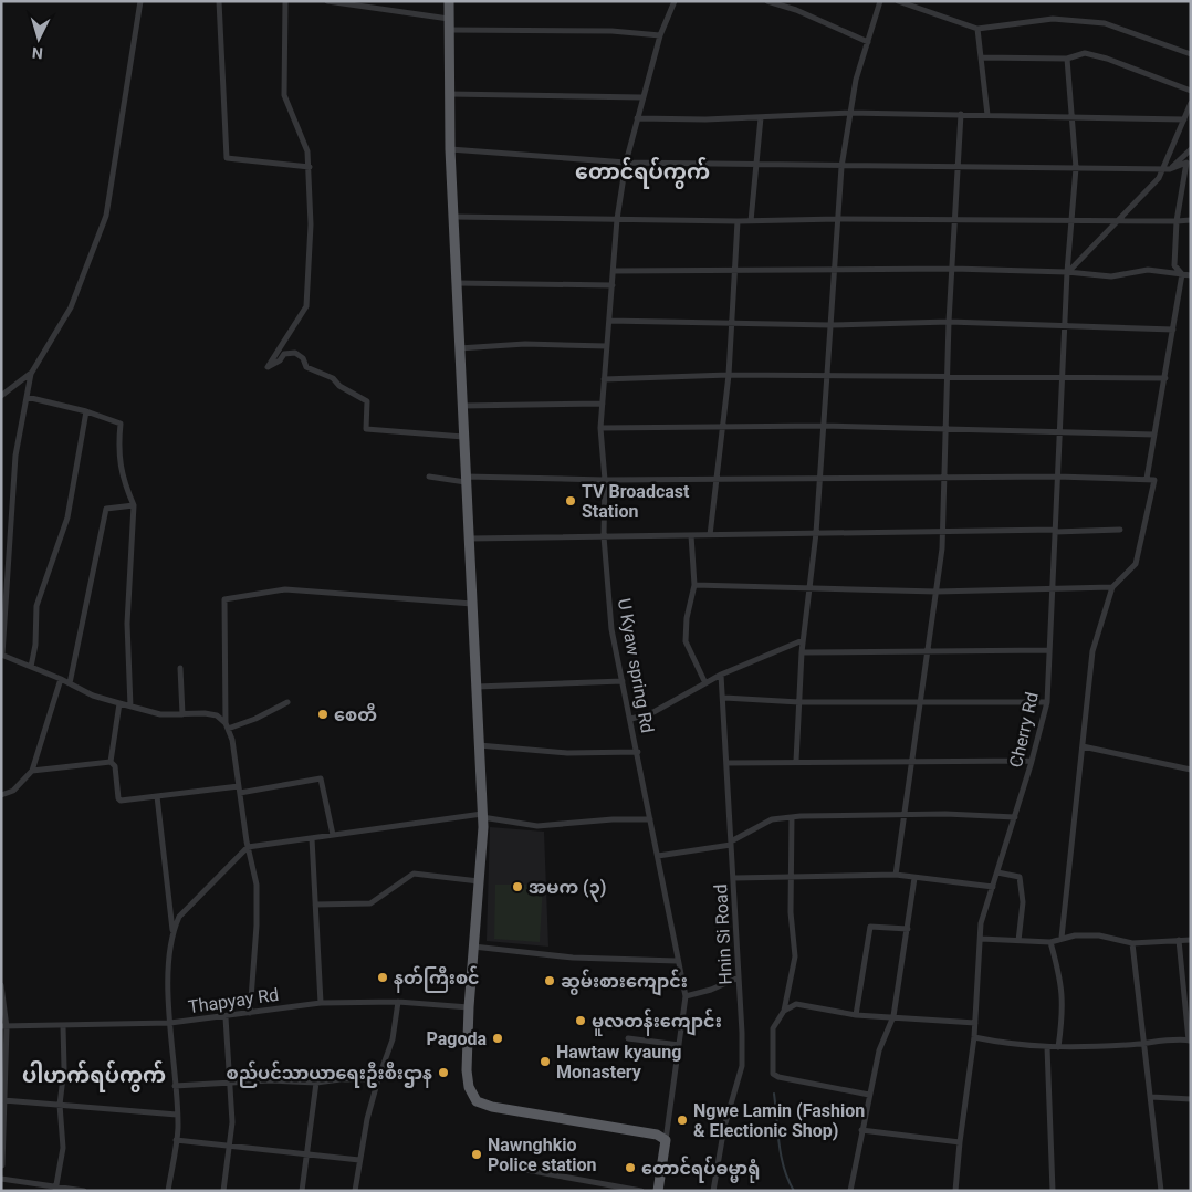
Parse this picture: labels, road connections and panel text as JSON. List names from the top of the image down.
{
  "streets": {
    "street": [
      "U Kyaw spring Rd",
      "Cherry Rd",
      "Hnin Si Road",
      "Thapyay Rd"
    ]
  },
  "districts": ["တောင်ရပ်ကွက်", "ပါဟက်ရပ်ကွက်"],
  "places": [
    "TV Broadcast Station",
    "စေတီ",
    "အမက (၃)",
    "နတ်ကြီးစင်",
    "ဆွမ်းစားကျောင်း",
    "မူလတန်းကျောင်း",
    "Pagoda",
    "Hawtaw kyaung Monastery",
    "စည်ပင်သာယာရေးဦးစီးဌာန",
    "Ngwe Lamin (Fashion & Electionic Shop)",
    "Nawnghkio Police station",
    "တောင်ရပ်ဓမ္မာရုံ"
  ],
  "north": "bottom"
}
